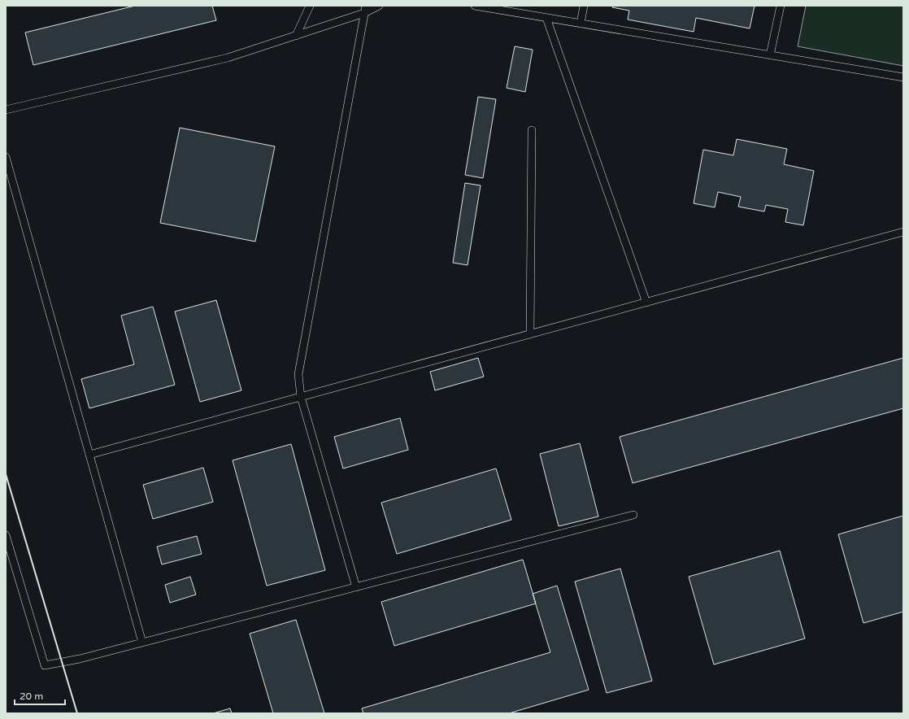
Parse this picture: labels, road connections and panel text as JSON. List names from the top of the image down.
{
  "scale_bar": "20 m"
}
